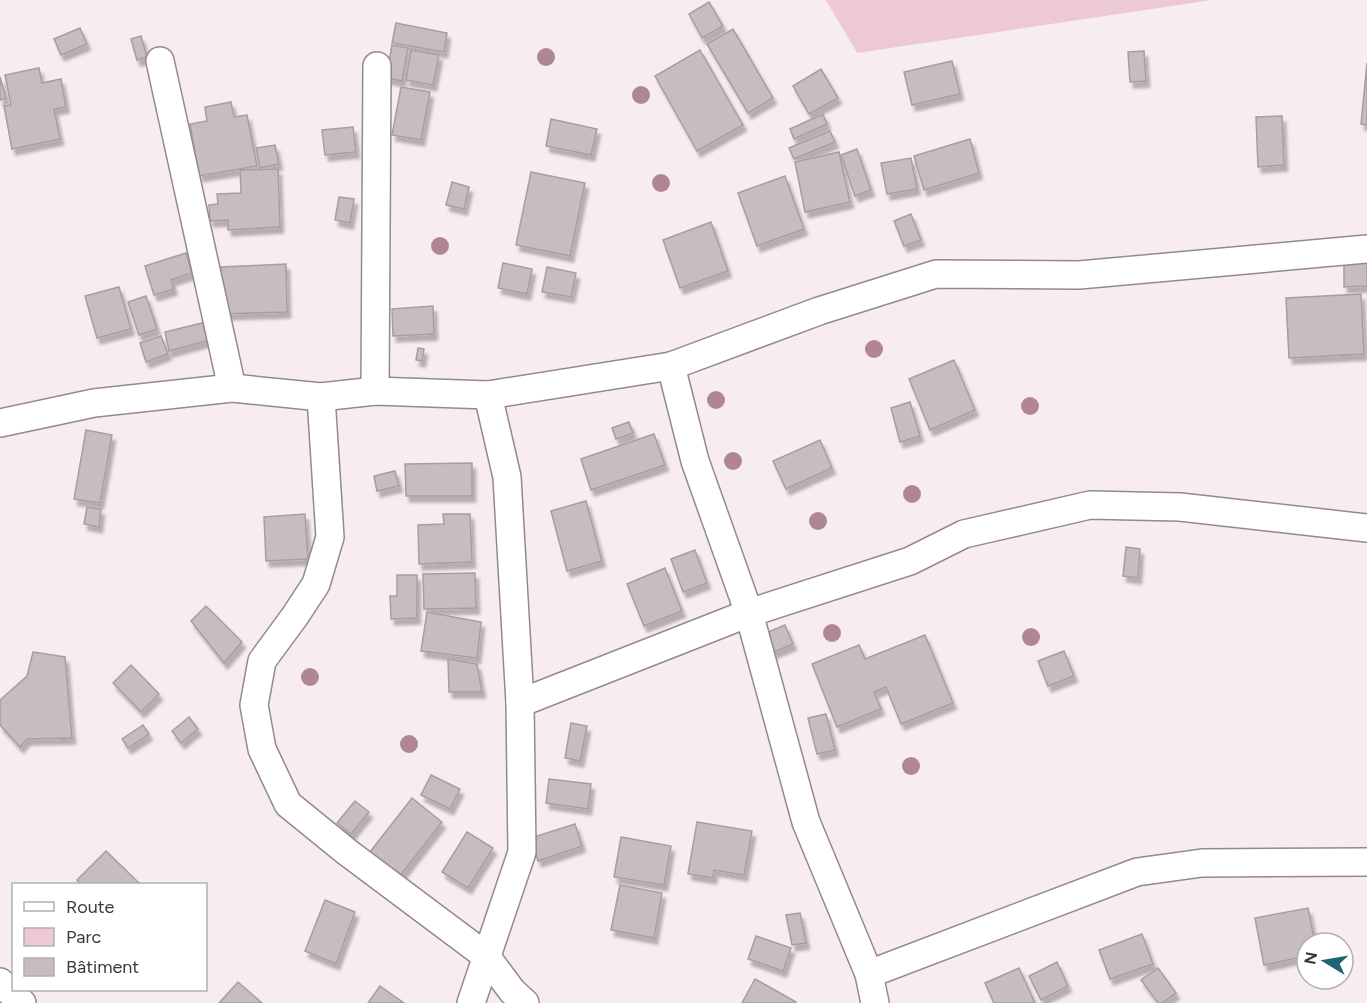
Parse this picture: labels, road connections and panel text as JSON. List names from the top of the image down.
{
  "legend": ["Route", "Parc", "Bâtiment"],
  "north": "left"
}
